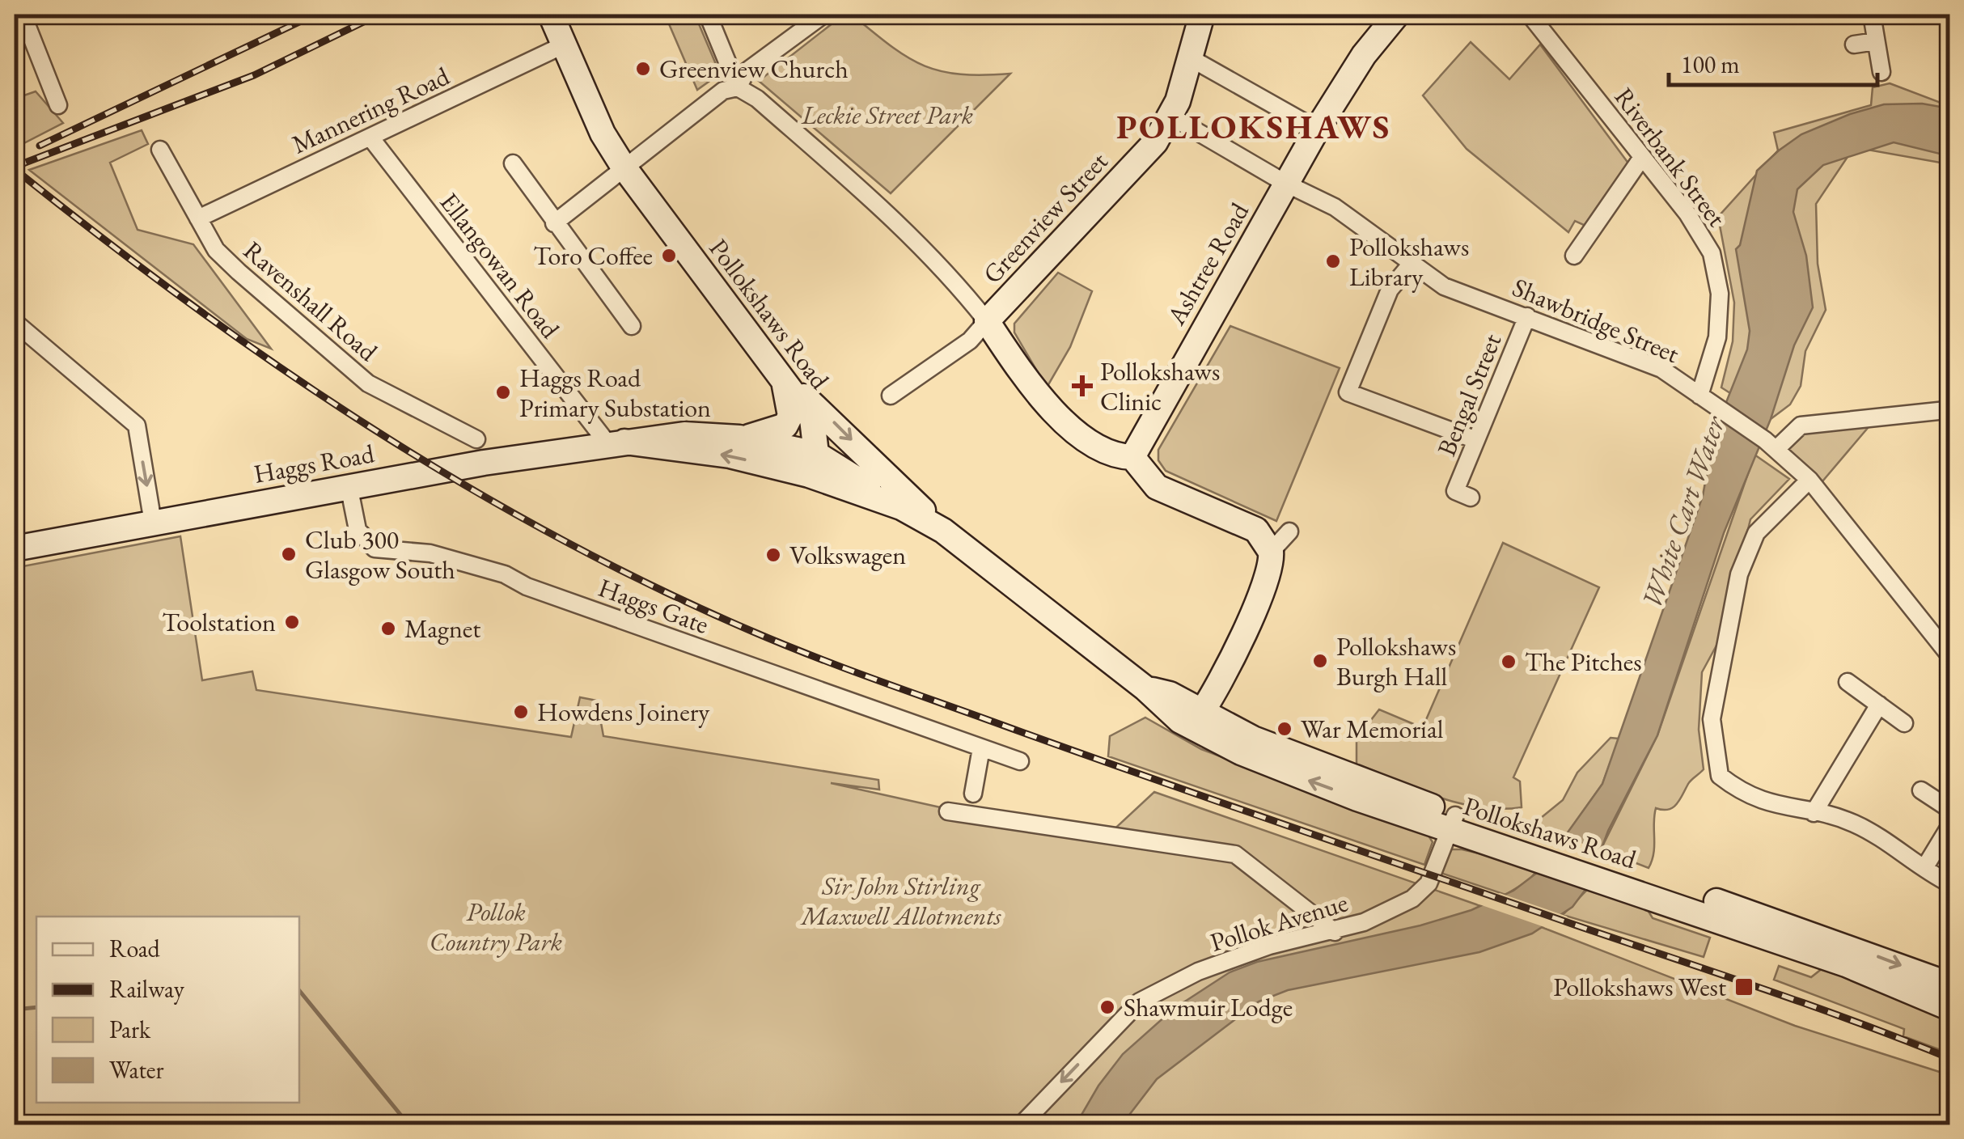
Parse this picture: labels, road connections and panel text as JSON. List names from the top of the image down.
{
  "streets": {
    "main road": [
      "Greenview Street",
      "Ashtree Road",
      "Pollokshaws Road",
      "Haggs Road"
    ],
    "street": [
      "Mannering Road",
      "Riverbank Street",
      "Ellangowan Road",
      "Ravenshall Road",
      "Shawbridge Street",
      "Bengal Street",
      "Haggs Gate",
      "Pollok Avenue"
    ]
  },
  "crossings": [
    ["Mannering Road", "Ellangowan Road"],
    ["Mannering Road", "Ravenshall Road"],
    ["Mannering Road", "Pollokshaws Road"],
    ["Riverbank Street", "Shawbridge Street"],
    ["Greenview Street", "Shawbridge Street"],
    ["Ashtree Road", "Shawbridge Street"],
    ["Ellangowan Road", "Haggs Road"],
    ["Pollokshaws Road", "Haggs Road"],
    ["Pollokshaws Road", "Pollok Avenue"],
    ["Shawbridge Street", "Bengal Street"],
    ["Haggs Road", "Haggs Gate"]
  ],
  "one_way": ["Pollok Avenue"],
  "districts": ["POLLOKSHAWS"],
  "water": ["White Cart Water"],
  "parks": ["Leckie Street Park", "Sir John Stirling Maxwell Allotments", "Pollok Country Park"],
  "places": {
    "other": [
      "Greenview Church",
      "Toro Coffee",
      "Pollokshaws Library",
      "Haggs Road Primary Substation",
      "Club 300 Glasgow South",
      "Volkswagen",
      "Toolstation",
      "Magnet",
      "Pollokshaws Burgh Hall",
      "The Pitches",
      "Howdens Joinery",
      "War Memorial",
      "Shawmuir Lodge"
    ],
    "health": ["Pollokshaws Clinic"],
    "transit": ["Pollokshaws West"]
  },
  "legend": [
    "Road",
    "Railway",
    "Park",
    "Water"
  ],
  "scale_bar": "100 m"
}
